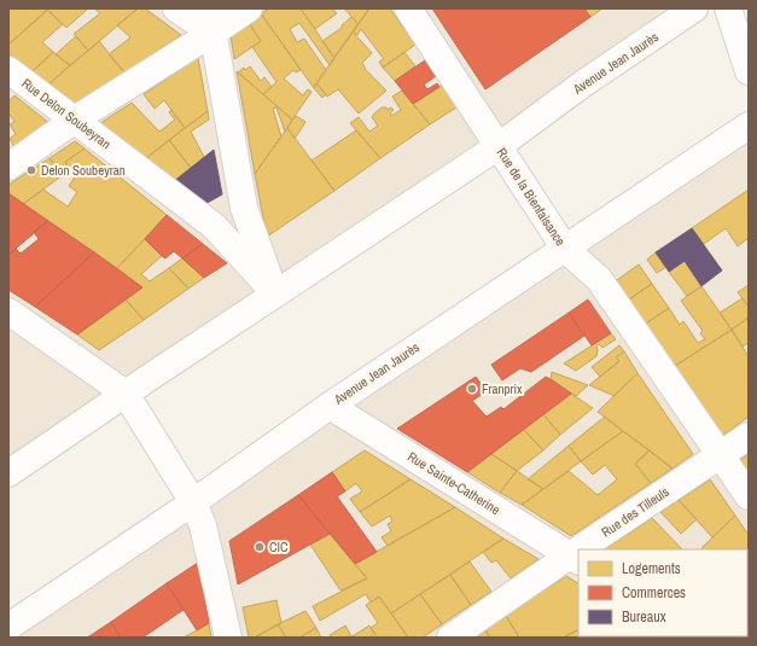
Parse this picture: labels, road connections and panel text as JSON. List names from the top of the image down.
{
  "streets": {
    "street": [
      "Avenue Jean Jaurès",
      "Rue Delon Soubeyran",
      "Rue de la Bienfaisance",
      "Rue Sainte-Catherine",
      "Rue des Tilleuls"
    ]
  },
  "crossings": [
    ["Avenue Jean Jaurès", "Rue Delon Soubeyran"],
    ["Avenue Jean Jaurès", "Rue de la Bienfaisance"],
    ["Avenue Jean Jaurès", "Rue Sainte-Catherine"],
    ["Rue de la Bienfaisance", "Rue des Tilleuls"],
    ["Rue Sainte-Catherine", "Rue des Tilleuls"]
  ],
  "places": ["Delon Soubeyran", "Franprix", "CIC"],
  "legend": ["Logements", "Commerces", "Bureaux"]
}
